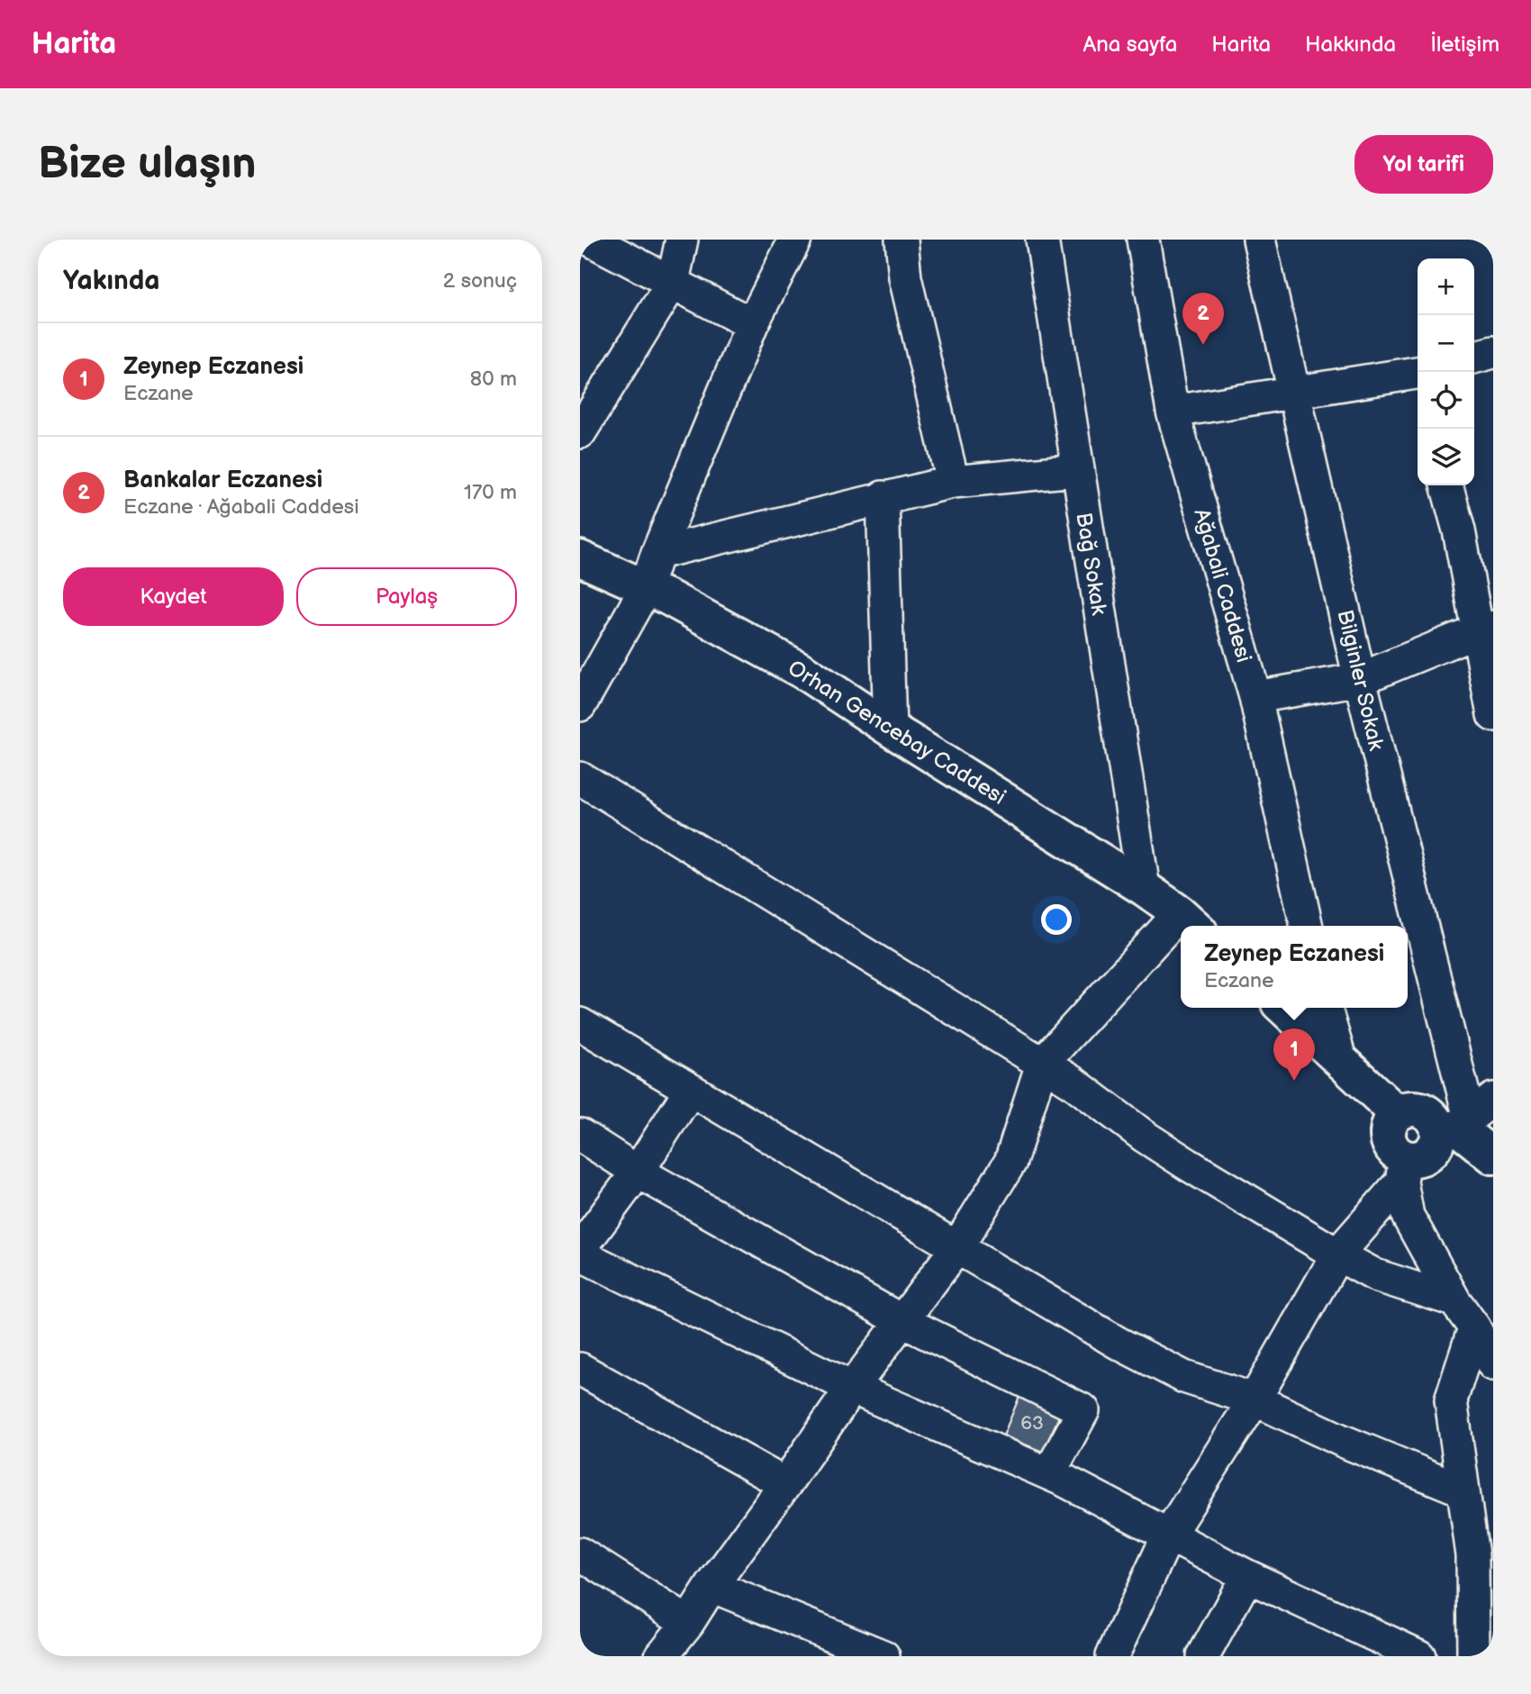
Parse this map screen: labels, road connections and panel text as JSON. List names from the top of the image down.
{
  "streets": {
    "main road": ["Orhan Gencebay Caddesi"],
    "street": ["Bağ Sokak", "Ağabali Caddesi", "Bilginler Sokak"]
  },
  "crossings": [
    ["Bağ Sokak", "Orhan Gencebay Caddesi"]
  ],
  "house_numbers": ["63"],
  "page": {
    "header": "Harita",
    "nav": [
      "Ana sayfa",
      "Harita",
      "Hakkında",
      "İletişim"
    ],
    "buttons": [
      "Yol tarifi",
      ["Kaydet", "Paylaş"]
    ],
    "title": "Bize ulaşın",
    "heading": ["Yakında", "2 sonuç"],
    "map_buttons": ["+", "−"],
    "pins": ["2", "1"],
    "list": [
      {
        "mark": "1",
        "name": "Zeynep Eczanesi",
        "note": "Eczane",
        "value": "80 m"
      },
      {
        "mark": "2",
        "name": "Bankalar Eczanesi",
        "note": "Eczane · Ağabali Caddesi",
        "value": "170 m"
      }
    ],
    "popup": ["Zeynep Eczanesi", "Eczane"]
  }
}
